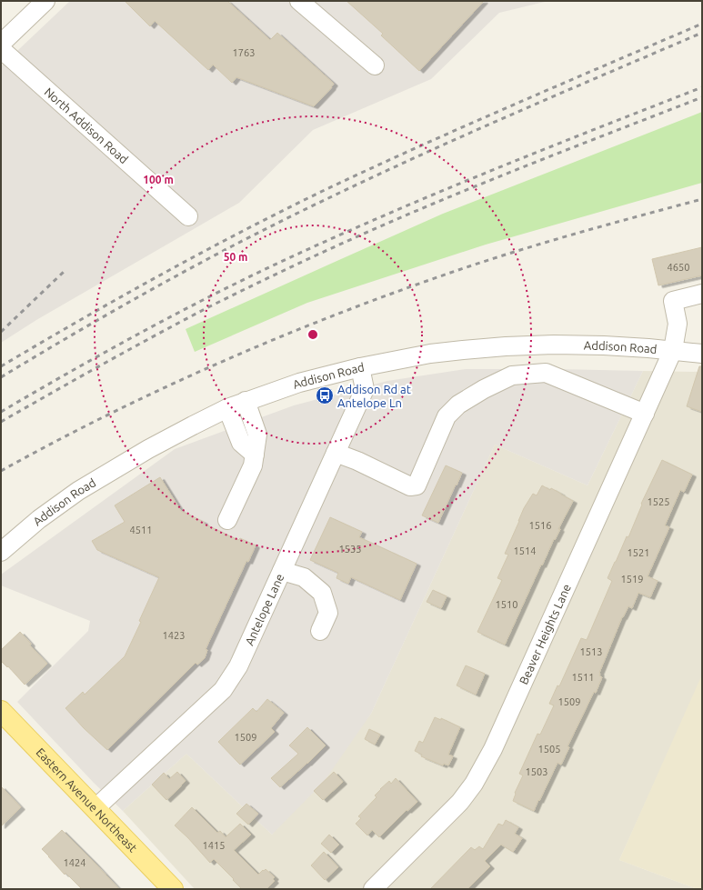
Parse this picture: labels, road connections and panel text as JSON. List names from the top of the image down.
{
  "streets": {
    "main road": ["Eastern Avenue Northeast"],
    "street": [
      "North Addison Road",
      "Addison Road",
      "Antelope Lane",
      "Beaver Heights Lane"
    ]
  },
  "crossings": [
    ["Addison Road", "Antelope Lane"],
    ["Addison Road", "Beaver Heights Lane"],
    ["Antelope Lane", "Eastern Avenue Northeast"]
  ],
  "places": {
    "bus stop": ["Addison Rd at Antelope Ln"]
  },
  "house_numbers": [
    "1763",
    "4650",
    "1525",
    "1516",
    "4511",
    "1535",
    "1514",
    "1521",
    "1519",
    "1510",
    "1423",
    "1513",
    "1511",
    "1509",
    "1509",
    "1505",
    "1503",
    "1415",
    "1424"
  ],
  "rings": ["100 m", "50 m"]
}
